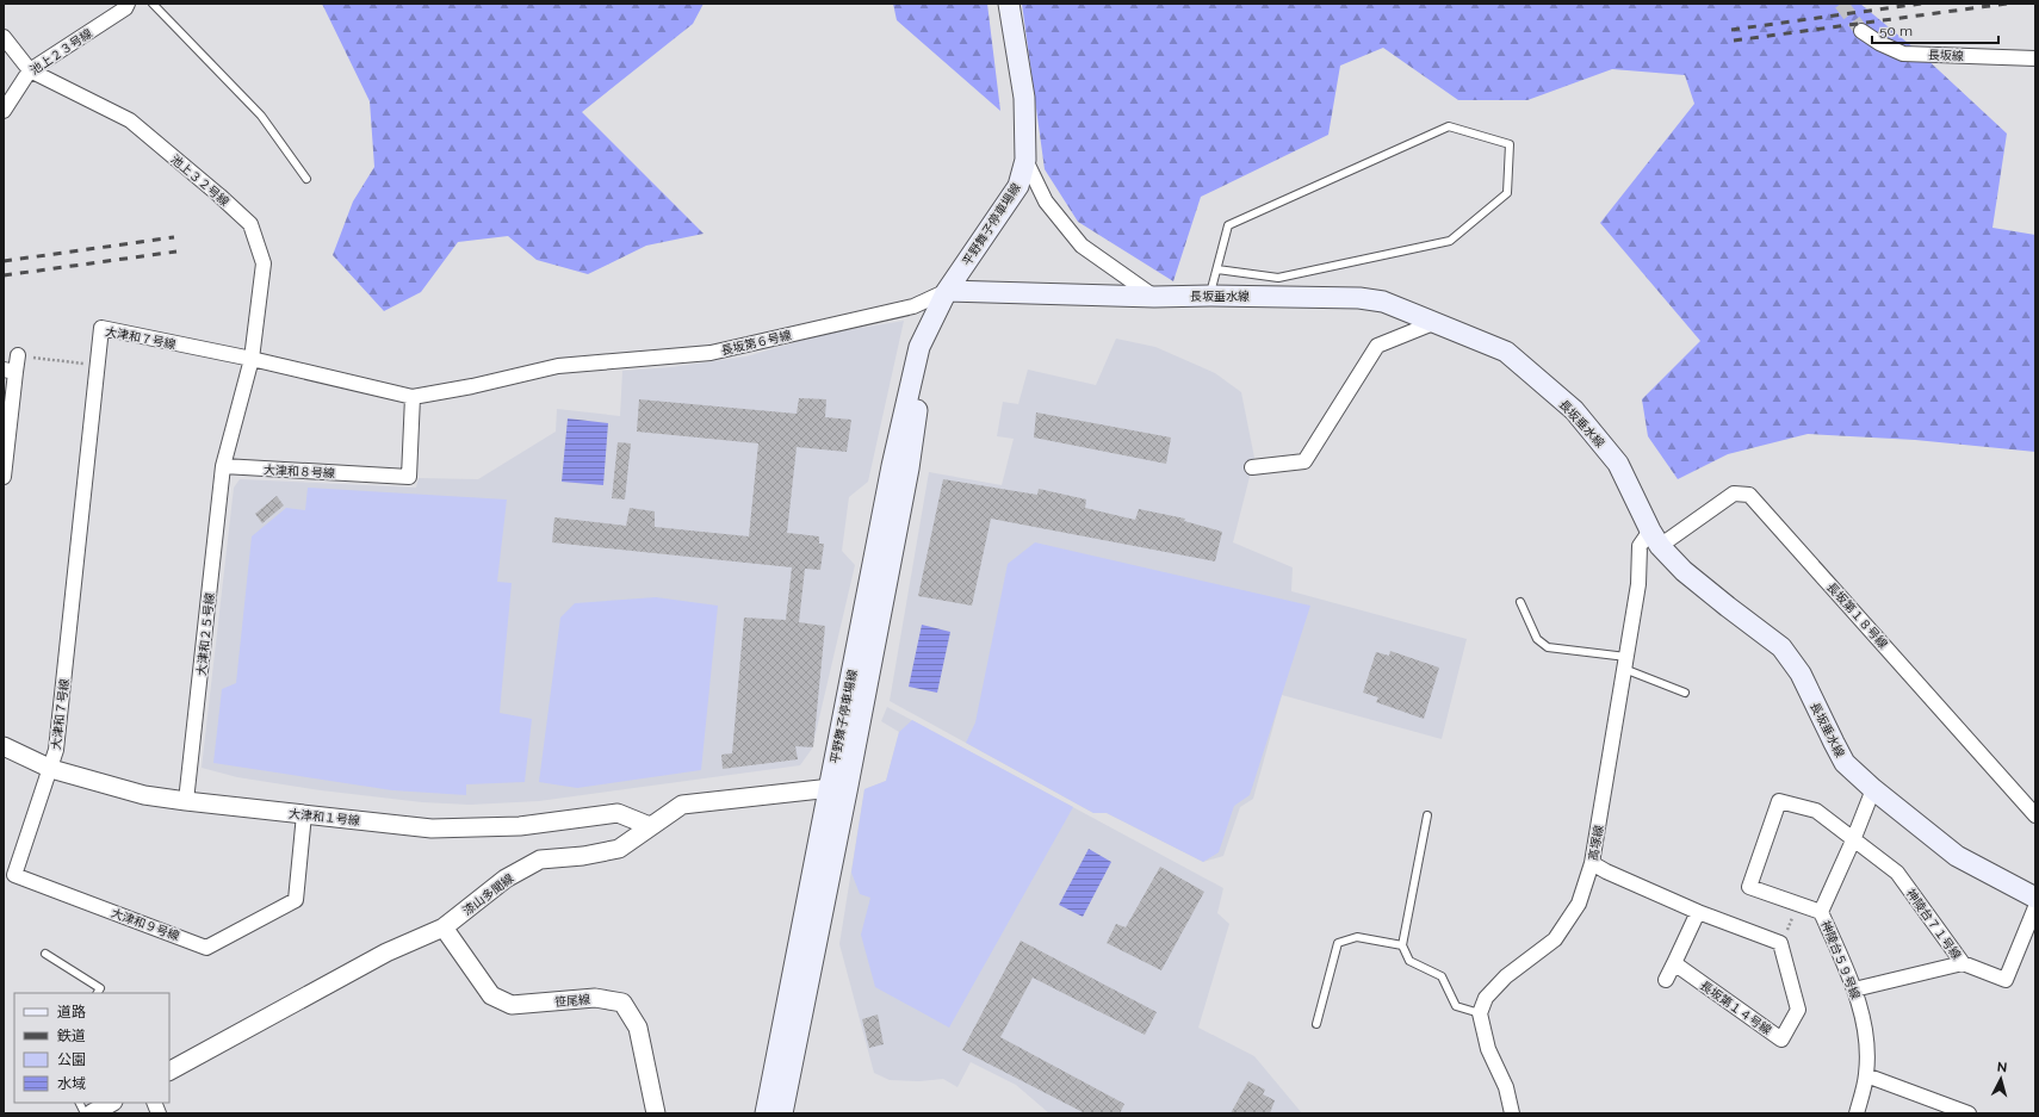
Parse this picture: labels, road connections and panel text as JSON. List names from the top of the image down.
{
  "streets": {
    "main road": ["平野舞子停車場線", "長坂垂水線"],
    "street": [
      "池上２３号線",
      "長坂線",
      "池上３２号線",
      "大津和７号線",
      "長坂第６号線",
      "大津和８号線",
      "長坂第１８号線",
      "大津和２５号線",
      "大津和１号線",
      "高塚線",
      "漆山多聞線",
      "大津和９号線",
      "神陵台７１号線",
      "神陵台５９号線",
      "笹尾線",
      "長坂第１４号線"
    ]
  },
  "crossings": [
    ["池上２３号線", "池上３２号線"],
    ["池上３２号線", "大津和７号線"],
    ["平野舞子停車場線", "長坂垂水線"],
    ["平野舞子停車場線", "長坂第６号線"],
    ["平野舞子停車場線", "漆山多聞線"],
    ["長坂垂水線", "長坂第６号線"],
    ["長坂垂水線", "長坂第１８号線"],
    ["長坂垂水線", "高塚線"],
    ["長坂垂水線", "神陵台５９号線"],
    ["大津和７号線", "長坂第６号線"],
    ["大津和７号線", "大津和８号線"],
    ["大津和７号線", "大津和１号線"],
    ["大津和７号線", "大津和９号線"],
    ["大津和８号線", "大津和２５号線"],
    ["長坂第１８号線", "高塚線"],
    ["大津和２５号線", "大津和１号線"],
    ["大津和１号線", "漆山多聞線"],
    ["大津和１号線", "大津和９号線"],
    ["漆山多聞線", "笹尾線"],
    ["神陵台７１号線", "神陵台５９号線"]
  ],
  "legend": [
    "道路",
    "鉄道",
    "公園",
    "水域"
  ],
  "scale_bar": "50 m",
  "north": "top"
}
